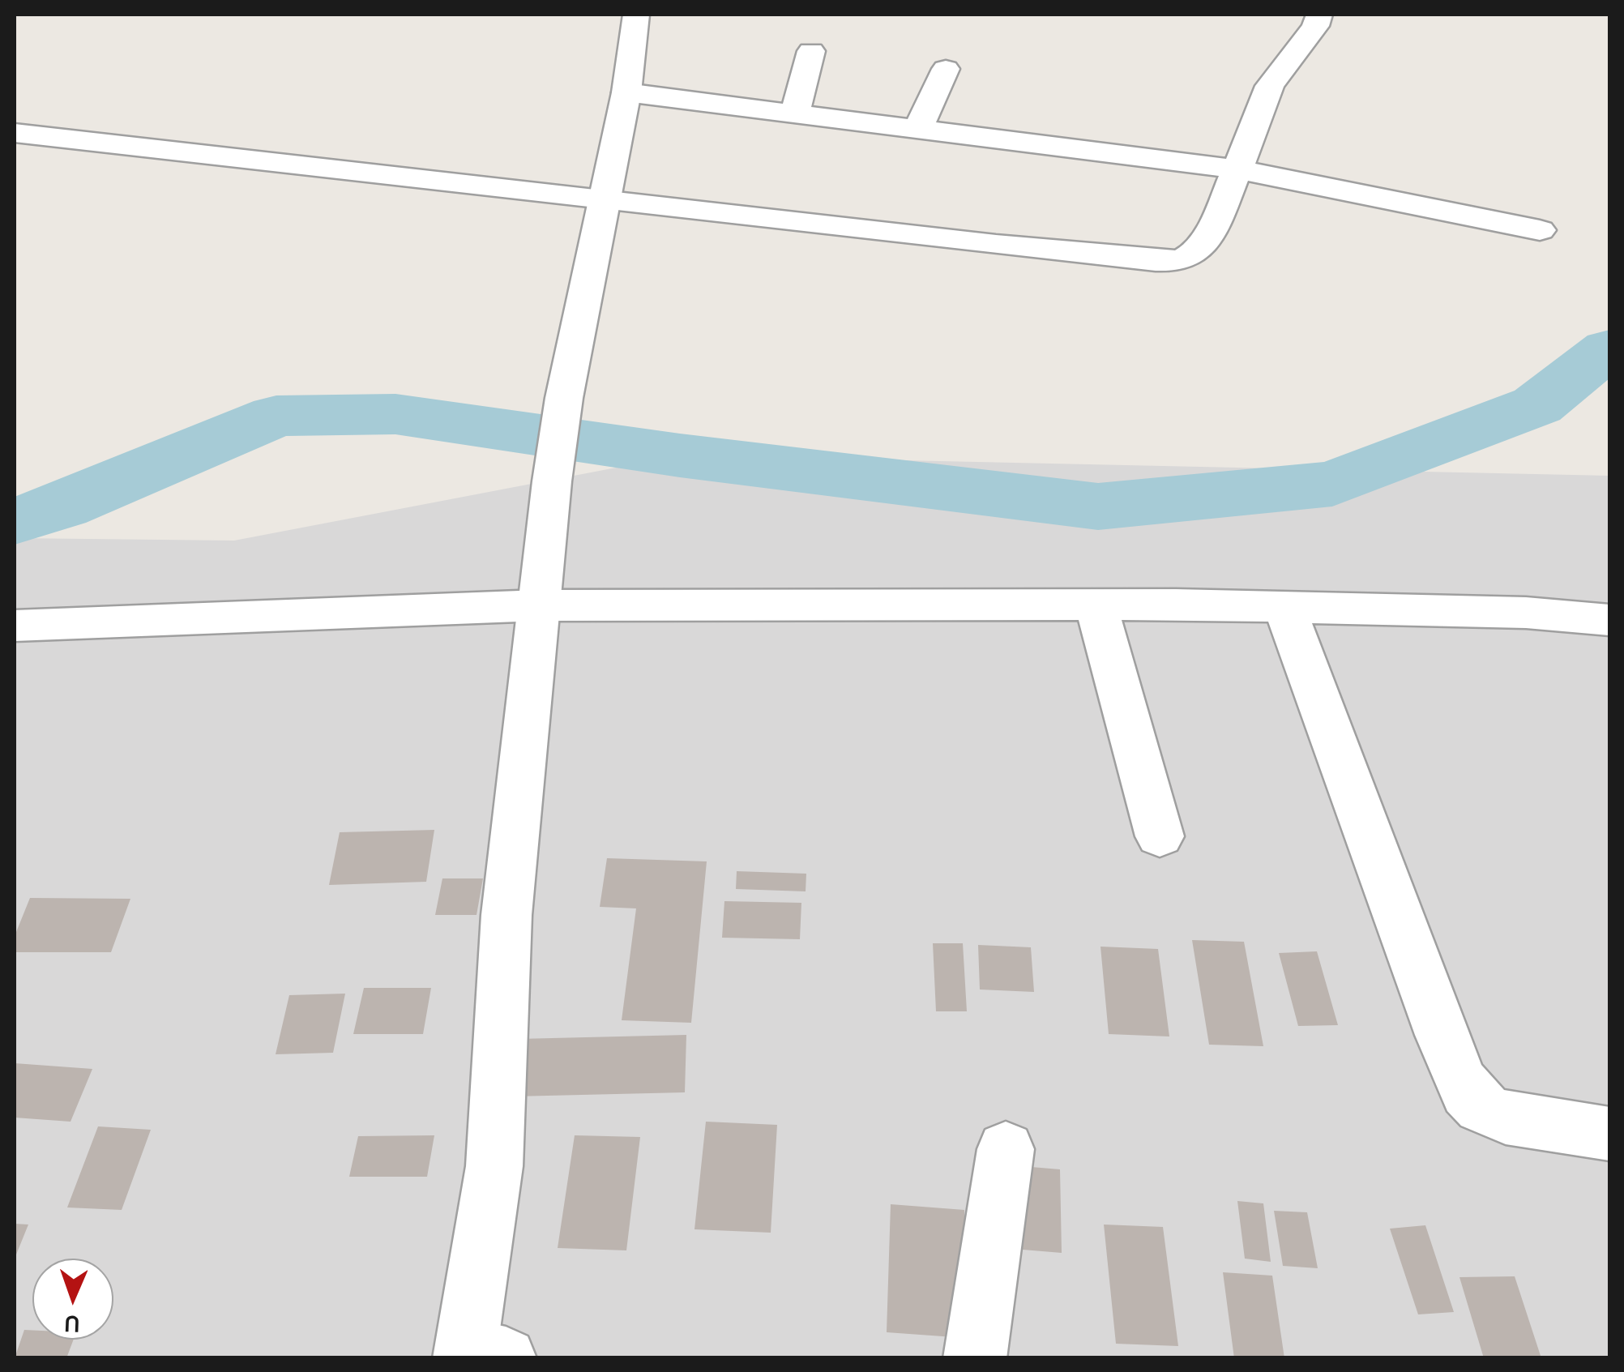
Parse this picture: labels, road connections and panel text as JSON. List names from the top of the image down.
{
  "north": "bottom"
}
